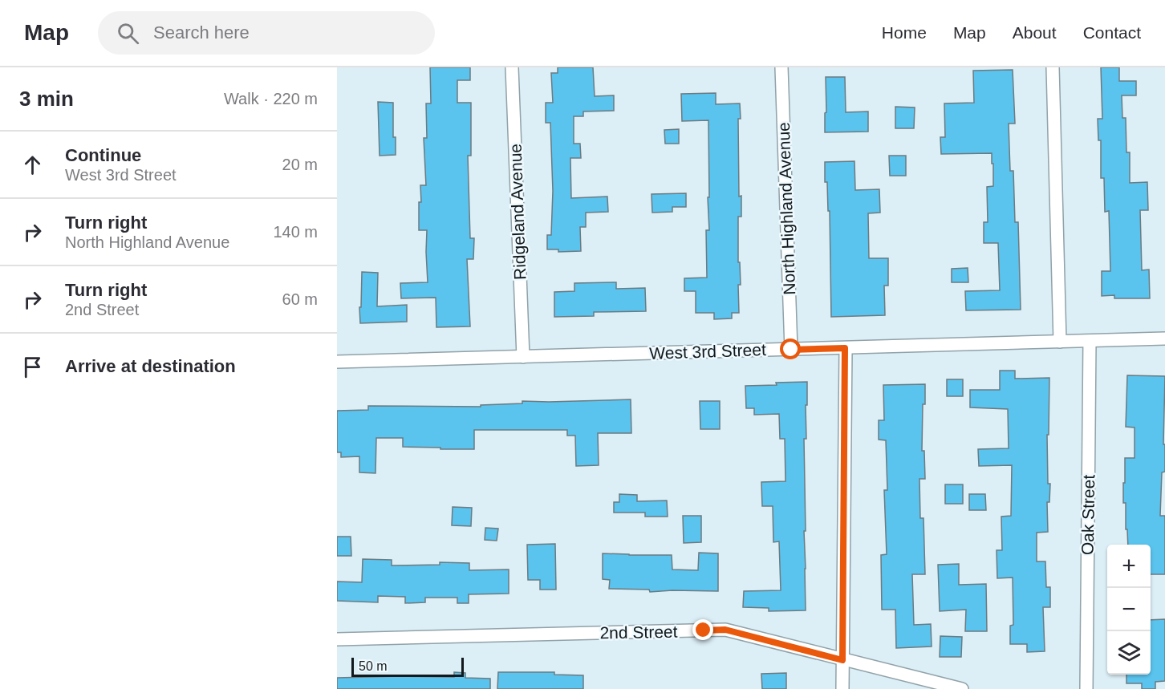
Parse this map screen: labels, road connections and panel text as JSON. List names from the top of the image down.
{
  "streets": {
    "street": [
      "North Highland Avenue",
      "Ridgeland Avenue",
      "West 3rd Street",
      "Oak Street",
      "2nd Street"
    ]
  },
  "crossings": [
    ["North Highland Avenue", "West 3rd Street"],
    ["Ridgeland Avenue", "West 3rd Street"],
    ["West 3rd Street", "Oak Street"]
  ],
  "scale_bar": "50 m",
  "page": {
    "header": "Map",
    "search": "Search here",
    "nav": [
      "Home",
      "Map",
      "About",
      "Contact"
    ],
    "heading": ["3 min", "Walk · 220 m"],
    "list": [
      ["Continue", "West 3rd Street", "20 m"],
      ["Turn right", "North Highland Avenue", "140 m"],
      ["Turn right", "2nd Street", "60 m"],
      "Arrive at destination"
    ],
    "map_buttons": ["+", "−"],
    "scale": "50 m"
  }
}
